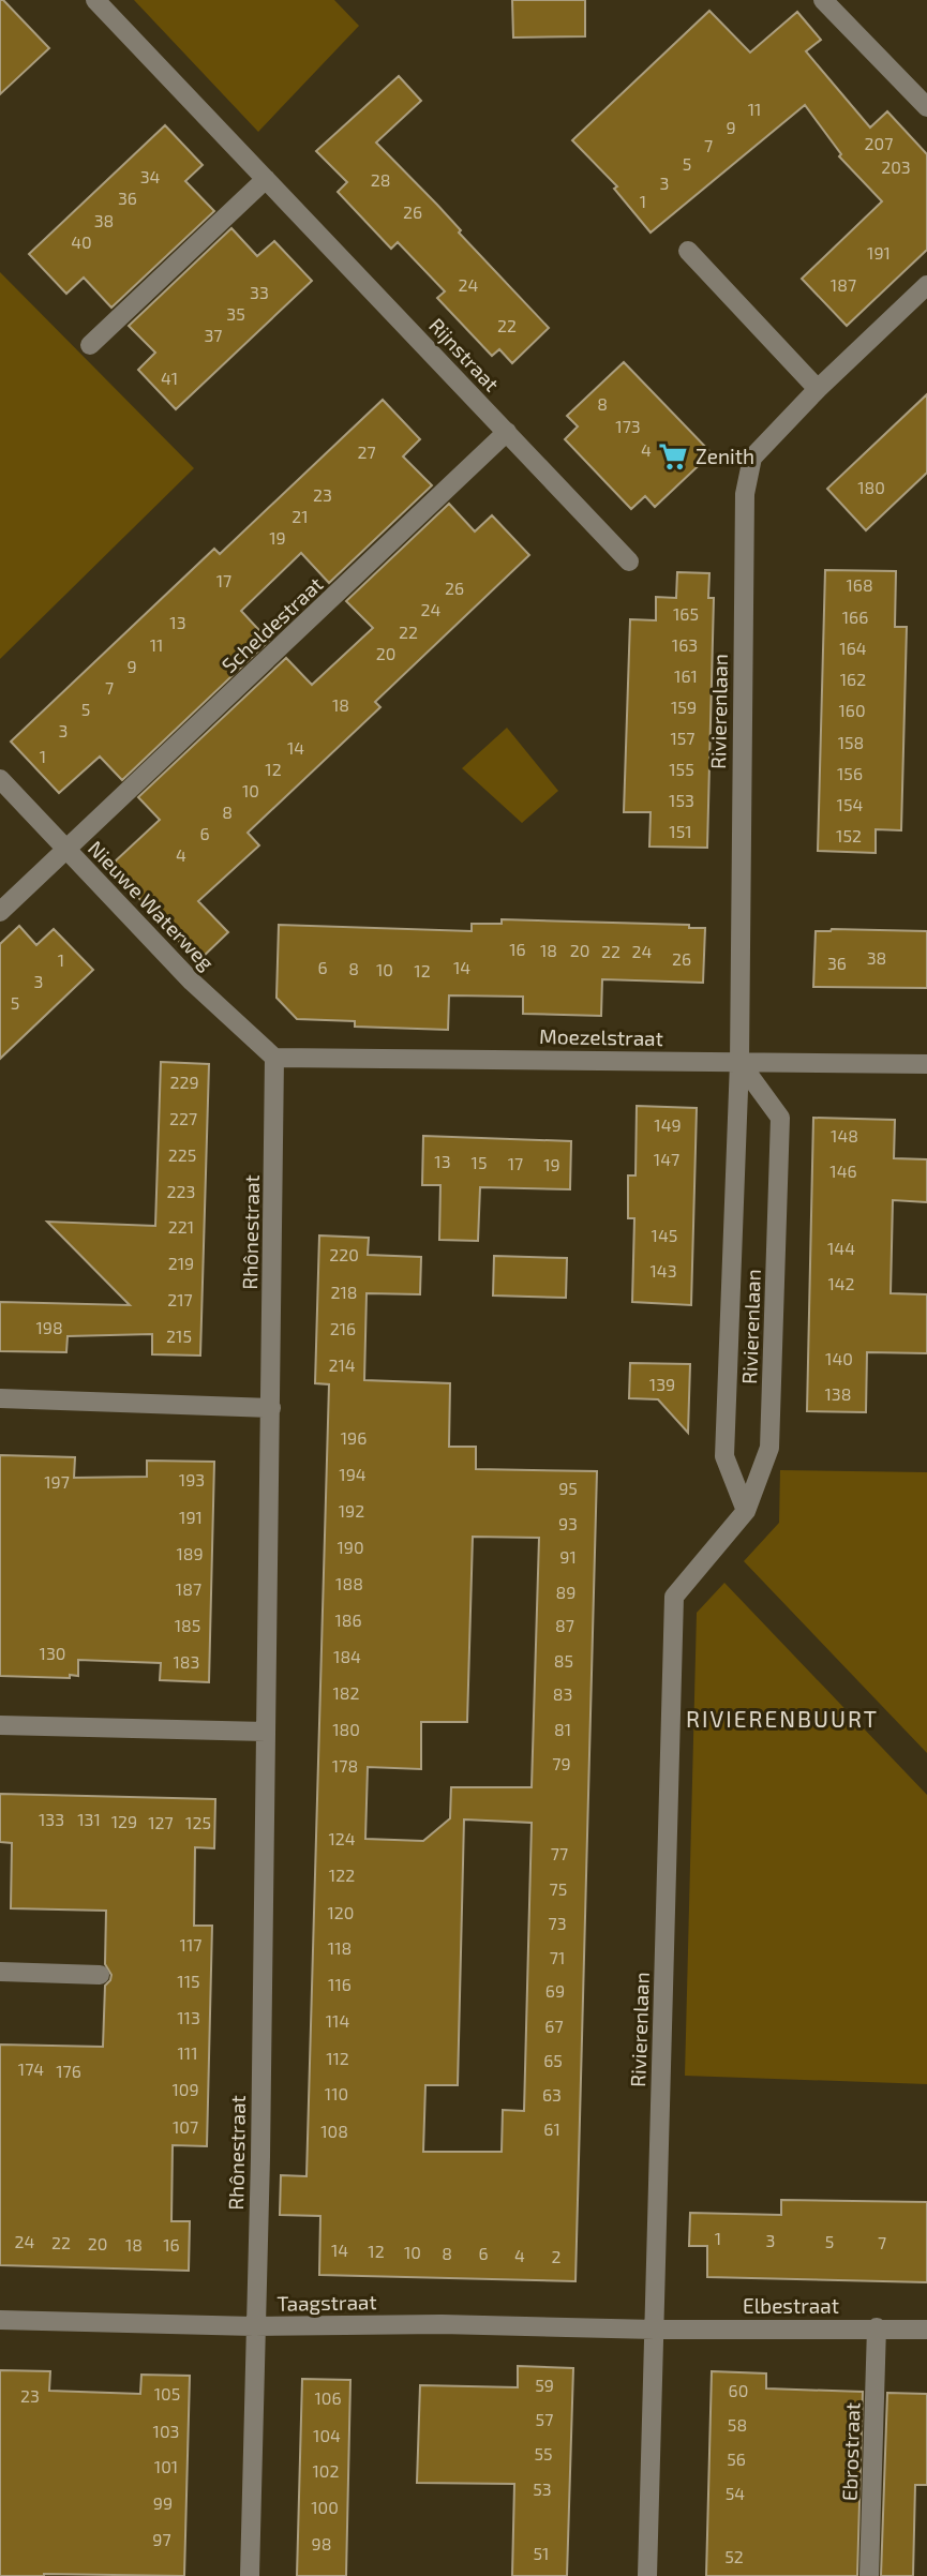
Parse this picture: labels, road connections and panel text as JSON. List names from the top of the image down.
{
  "streets": {
    "street": [
      "Rijnstraat",
      "Scheldestraat",
      "Rivierenlaan",
      "Nieuwe Waterweg",
      "Moezelstraat",
      "Rhônestraat",
      "Taagstraat",
      "Elbestraat",
      "Ebrostraat"
    ]
  },
  "crossings": [
    ["Rijnstraat", "Scheldestraat"],
    ["Scheldestraat", "Nieuwe Waterweg"],
    ["Rivierenlaan", "Moezelstraat"],
    ["Rivierenlaan", "Taagstraat"],
    ["Rivierenlaan", "Elbestraat"],
    ["Nieuwe Waterweg", "Moezelstraat"],
    ["Nieuwe Waterweg", "Rhônestraat"],
    ["Moezelstraat", "Rhônestraat"],
    ["Rhônestraat", "Taagstraat"],
    ["Taagstraat", "Elbestraat"],
    ["Elbestraat", "Ebrostraat"]
  ],
  "districts": ["RIVIERENBUURT"],
  "places": {
    "supermarket": ["Zenith"]
  },
  "house_numbers": [
    "11",
    "9",
    "207",
    "7",
    "5",
    "203",
    "34",
    "28",
    "3",
    "36",
    "1",
    "26",
    "38",
    "40",
    "191",
    "24",
    "187",
    "33",
    "35",
    "22",
    "37",
    "41",
    "8",
    "173",
    "4",
    "27",
    "180",
    "23",
    "21",
    "19",
    "17",
    "168",
    "26",
    "24",
    "165",
    "166",
    "13",
    "22",
    "11",
    "163",
    "164",
    "20",
    "9",
    "161",
    "162",
    "7",
    "18",
    "159",
    "5",
    "160",
    "3",
    "157",
    "158",
    "14",
    "1",
    "12",
    "155",
    "156",
    "10",
    "153",
    "154",
    "8",
    "151",
    "6",
    "152",
    "4",
    "16",
    "18",
    "20",
    "22",
    "24",
    "38",
    "26",
    "1",
    "36",
    "6",
    "14",
    "8",
    "10",
    "12",
    "3",
    "5",
    "229",
    "227",
    "149",
    "148",
    "225",
    "147",
    "13",
    "15",
    "17",
    "19",
    "146",
    "223",
    "221",
    "145",
    "144",
    "220",
    "219",
    "143",
    "142",
    "218",
    "217",
    "198",
    "216",
    "215",
    "140",
    "214",
    "139",
    "138",
    "196",
    "194",
    "193",
    "197",
    "95",
    "192",
    "191",
    "93",
    "190",
    "189",
    "91",
    "188",
    "187",
    "89",
    "186",
    "185",
    "87",
    "130",
    "184",
    "85",
    "183",
    "182",
    "83",
    "180",
    "81",
    "79",
    "178",
    "133",
    "131",
    "129",
    "127",
    "125",
    "124",
    "77",
    "122",
    "75",
    "120",
    "73",
    "117",
    "118",
    "71",
    "115",
    "116",
    "69",
    "113",
    "114",
    "67",
    "111",
    "112",
    "65",
    "174",
    "176",
    "109",
    "110",
    "63",
    "107",
    "61",
    "108",
    "1",
    "3",
    "24",
    "5",
    "22",
    "7",
    "20",
    "18",
    "16",
    "14",
    "12",
    "10",
    "8",
    "6",
    "4",
    "2",
    "59",
    "60",
    "105",
    "23",
    "106",
    "57",
    "58",
    "103",
    "104",
    "55",
    "56",
    "101",
    "102",
    "53",
    "54",
    "99",
    "100",
    "97",
    "98",
    "51",
    "52"
  ]
}
